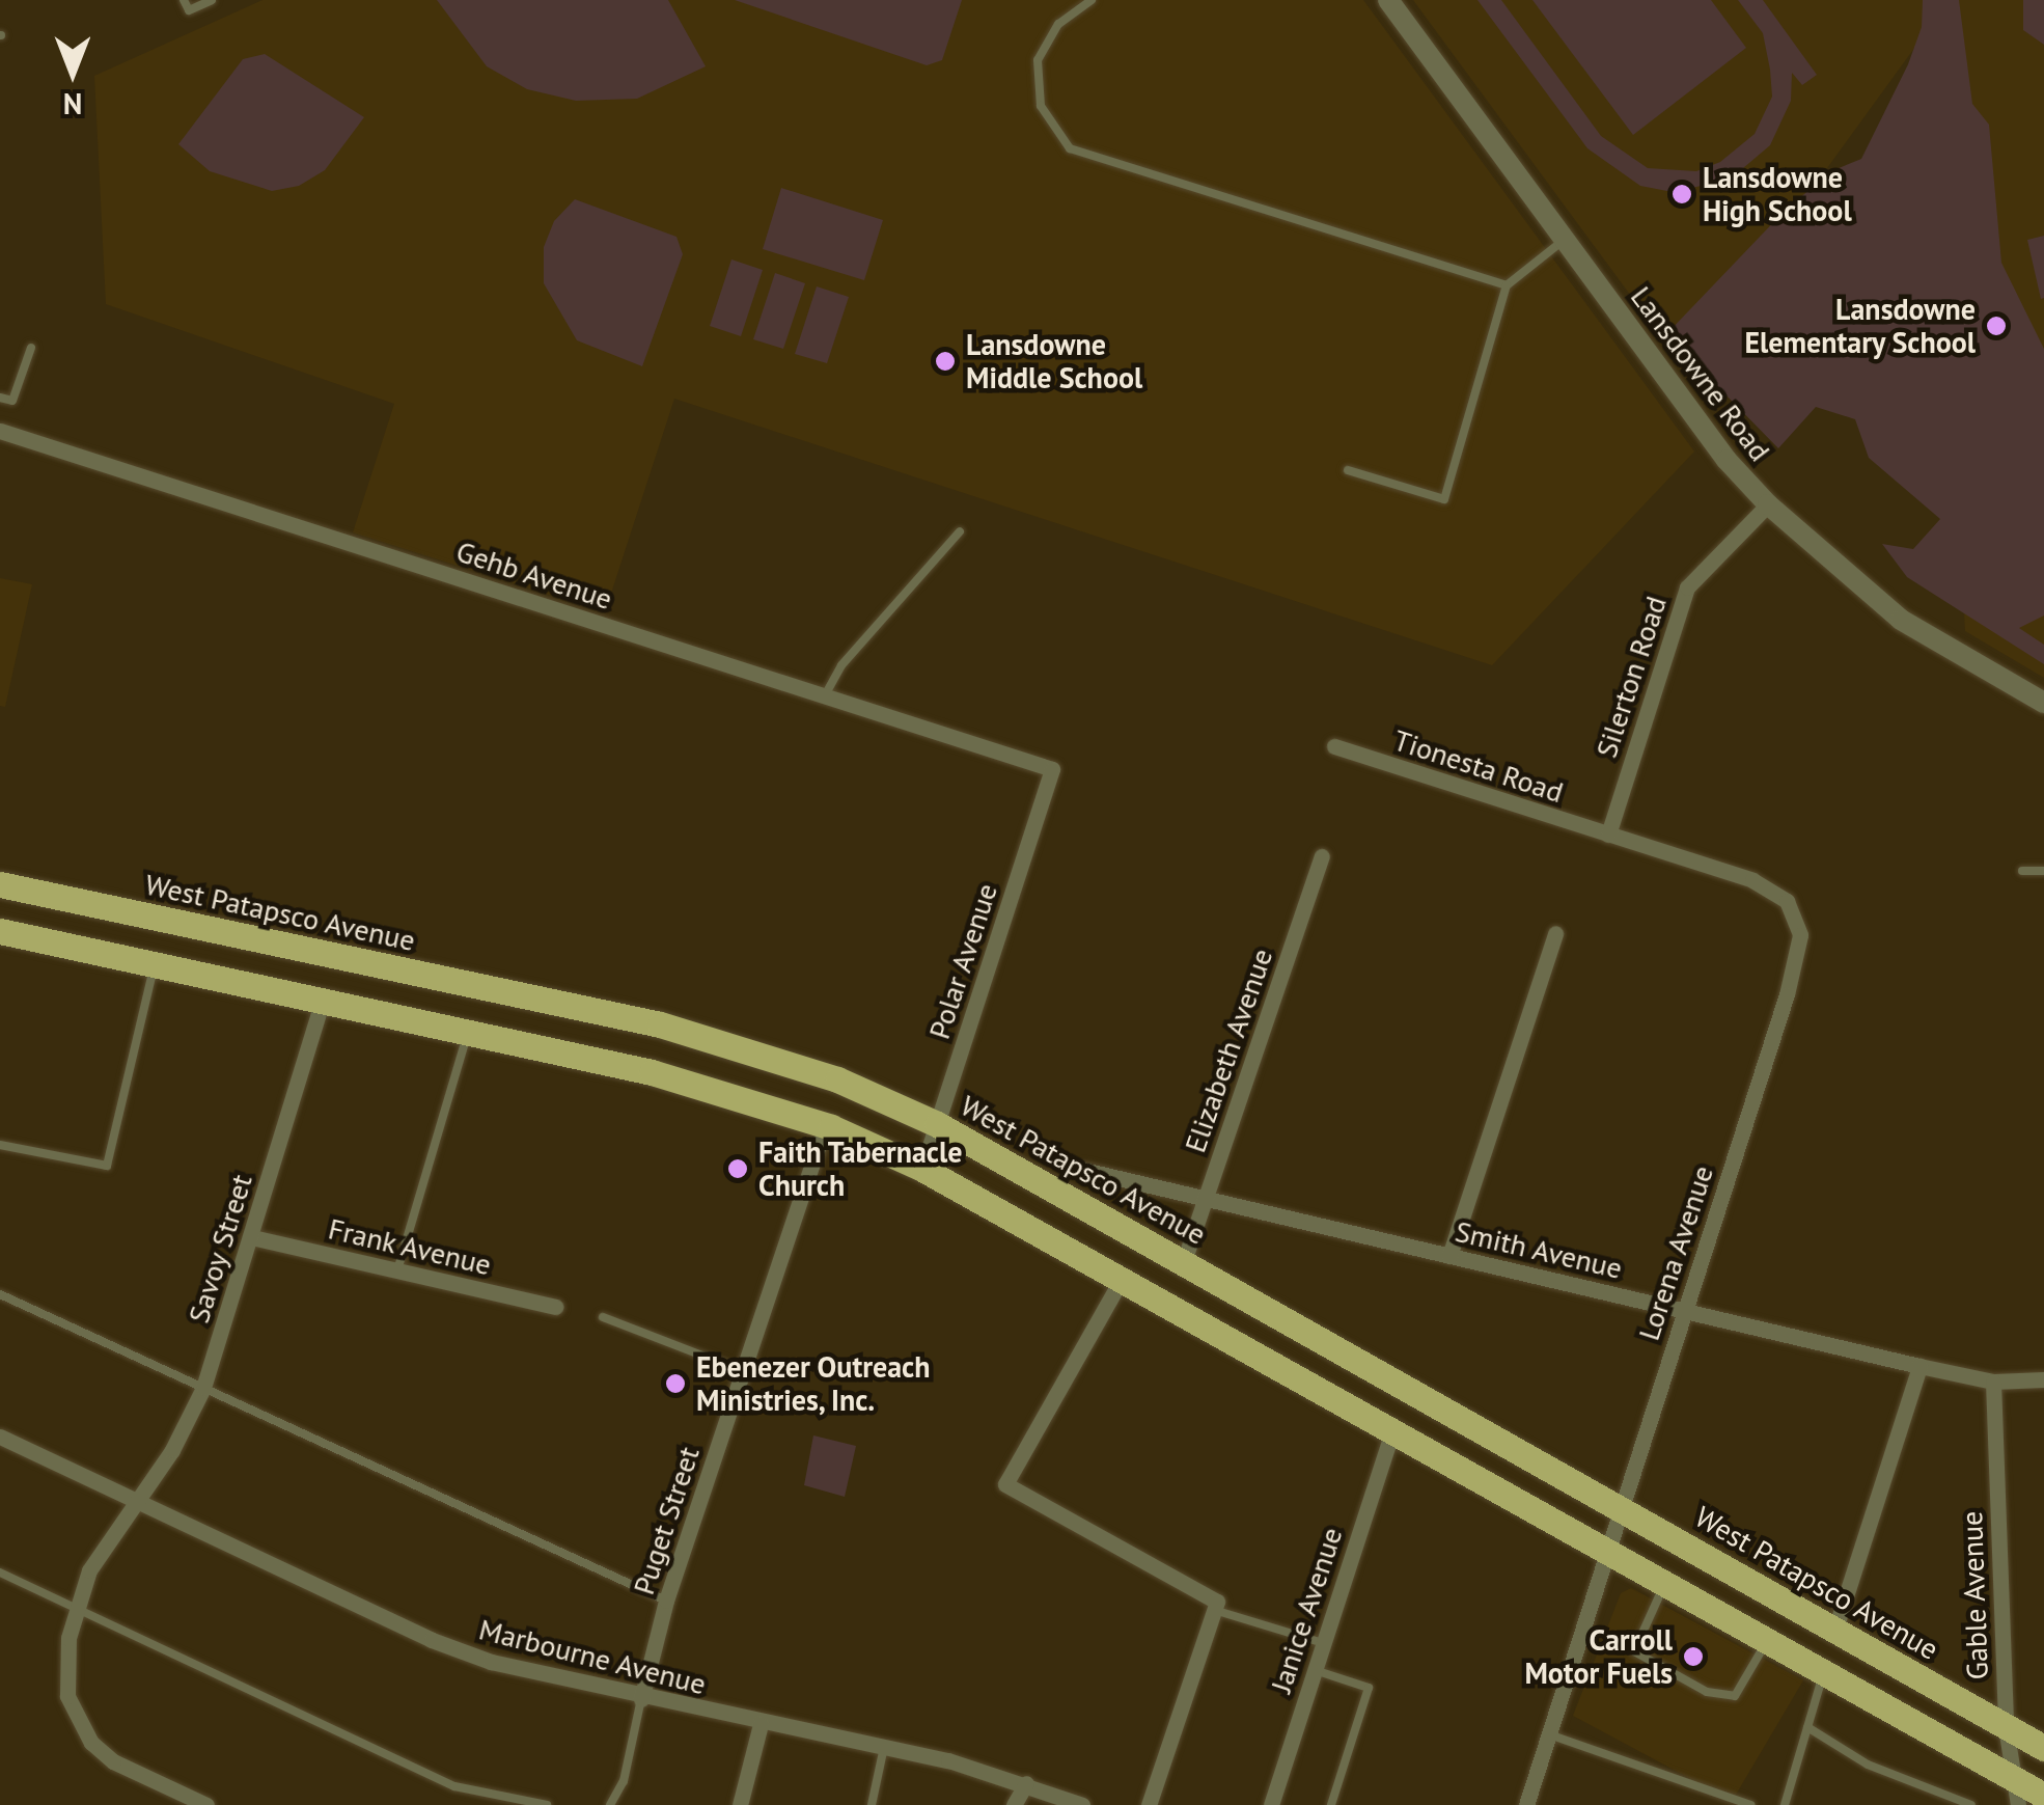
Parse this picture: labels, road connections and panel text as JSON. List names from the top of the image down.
{
  "streets": {
    "main road": ["West Patapsco Avenue"],
    "street": [
      "Lansdowne Road",
      "Gehb Avenue",
      "Silerton Road",
      "Tionesta Road",
      "Polar Avenue",
      "Elizabeth Avenue",
      "Frank Avenue",
      "Savoy Street",
      "Smith Avenue",
      "Lorena Avenue",
      "Puget Street",
      "Gable Avenue",
      "Janice Avenue",
      "Marbourne Avenue"
    ]
  },
  "crossings": [
    ["Lansdowne Road", "Silerton Road"],
    ["Gehb Avenue", "Polar Avenue"],
    ["Silerton Road", "Tionesta Road"],
    ["Silerton Road", "Lorena Avenue"],
    ["Tionesta Road", "Lorena Avenue"],
    ["West Patapsco Avenue", "Polar Avenue"],
    ["West Patapsco Avenue", "Elizabeth Avenue"],
    ["West Patapsco Avenue", "Lorena Avenue"],
    ["West Patapsco Avenue", "Gable Avenue"],
    ["Elizabeth Avenue", "Smith Avenue"],
    ["Frank Avenue", "Savoy Street"],
    ["Savoy Street", "Marbourne Avenue"],
    ["Smith Avenue", "Lorena Avenue"],
    ["Smith Avenue", "Gable Avenue"],
    ["Puget Street", "Marbourne Avenue"]
  ],
  "places": [
    "Lansdowne High School",
    "Lansdowne Elementary School",
    "Lansdowne Middle School",
    "Faith Tabernacle Church",
    "Ebenezer Outreach Ministries, Inc.",
    "Carroll Motor Fuels"
  ],
  "north": "bottom"
}
